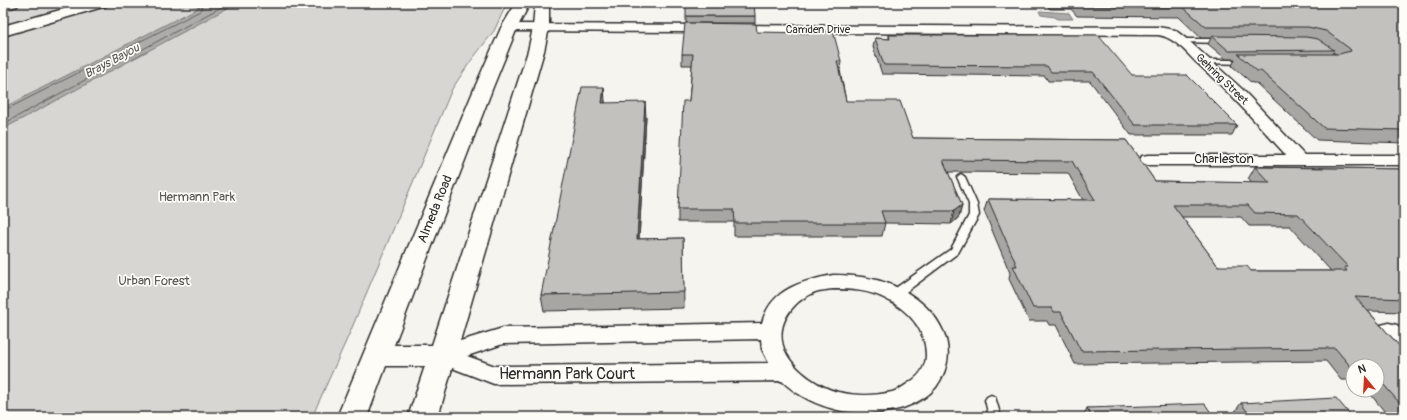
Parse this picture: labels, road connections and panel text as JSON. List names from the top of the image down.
{
  "streets": {
    "main road": ["Almeda Road"],
    "street": [
      "Camden Drive",
      "Gehring Street",
      "Charleston",
      "Hermann Park Court"
    ]
  },
  "crossings": [
    ["Camden Drive", "Gehring Street"],
    ["Camden Drive", "Almeda Road"],
    ["Gehring Street", "Charleston"]
  ],
  "water": ["Brays Bayou"],
  "parks": ["Hermann Park", "Urban Forest"],
  "north": "top"
}
